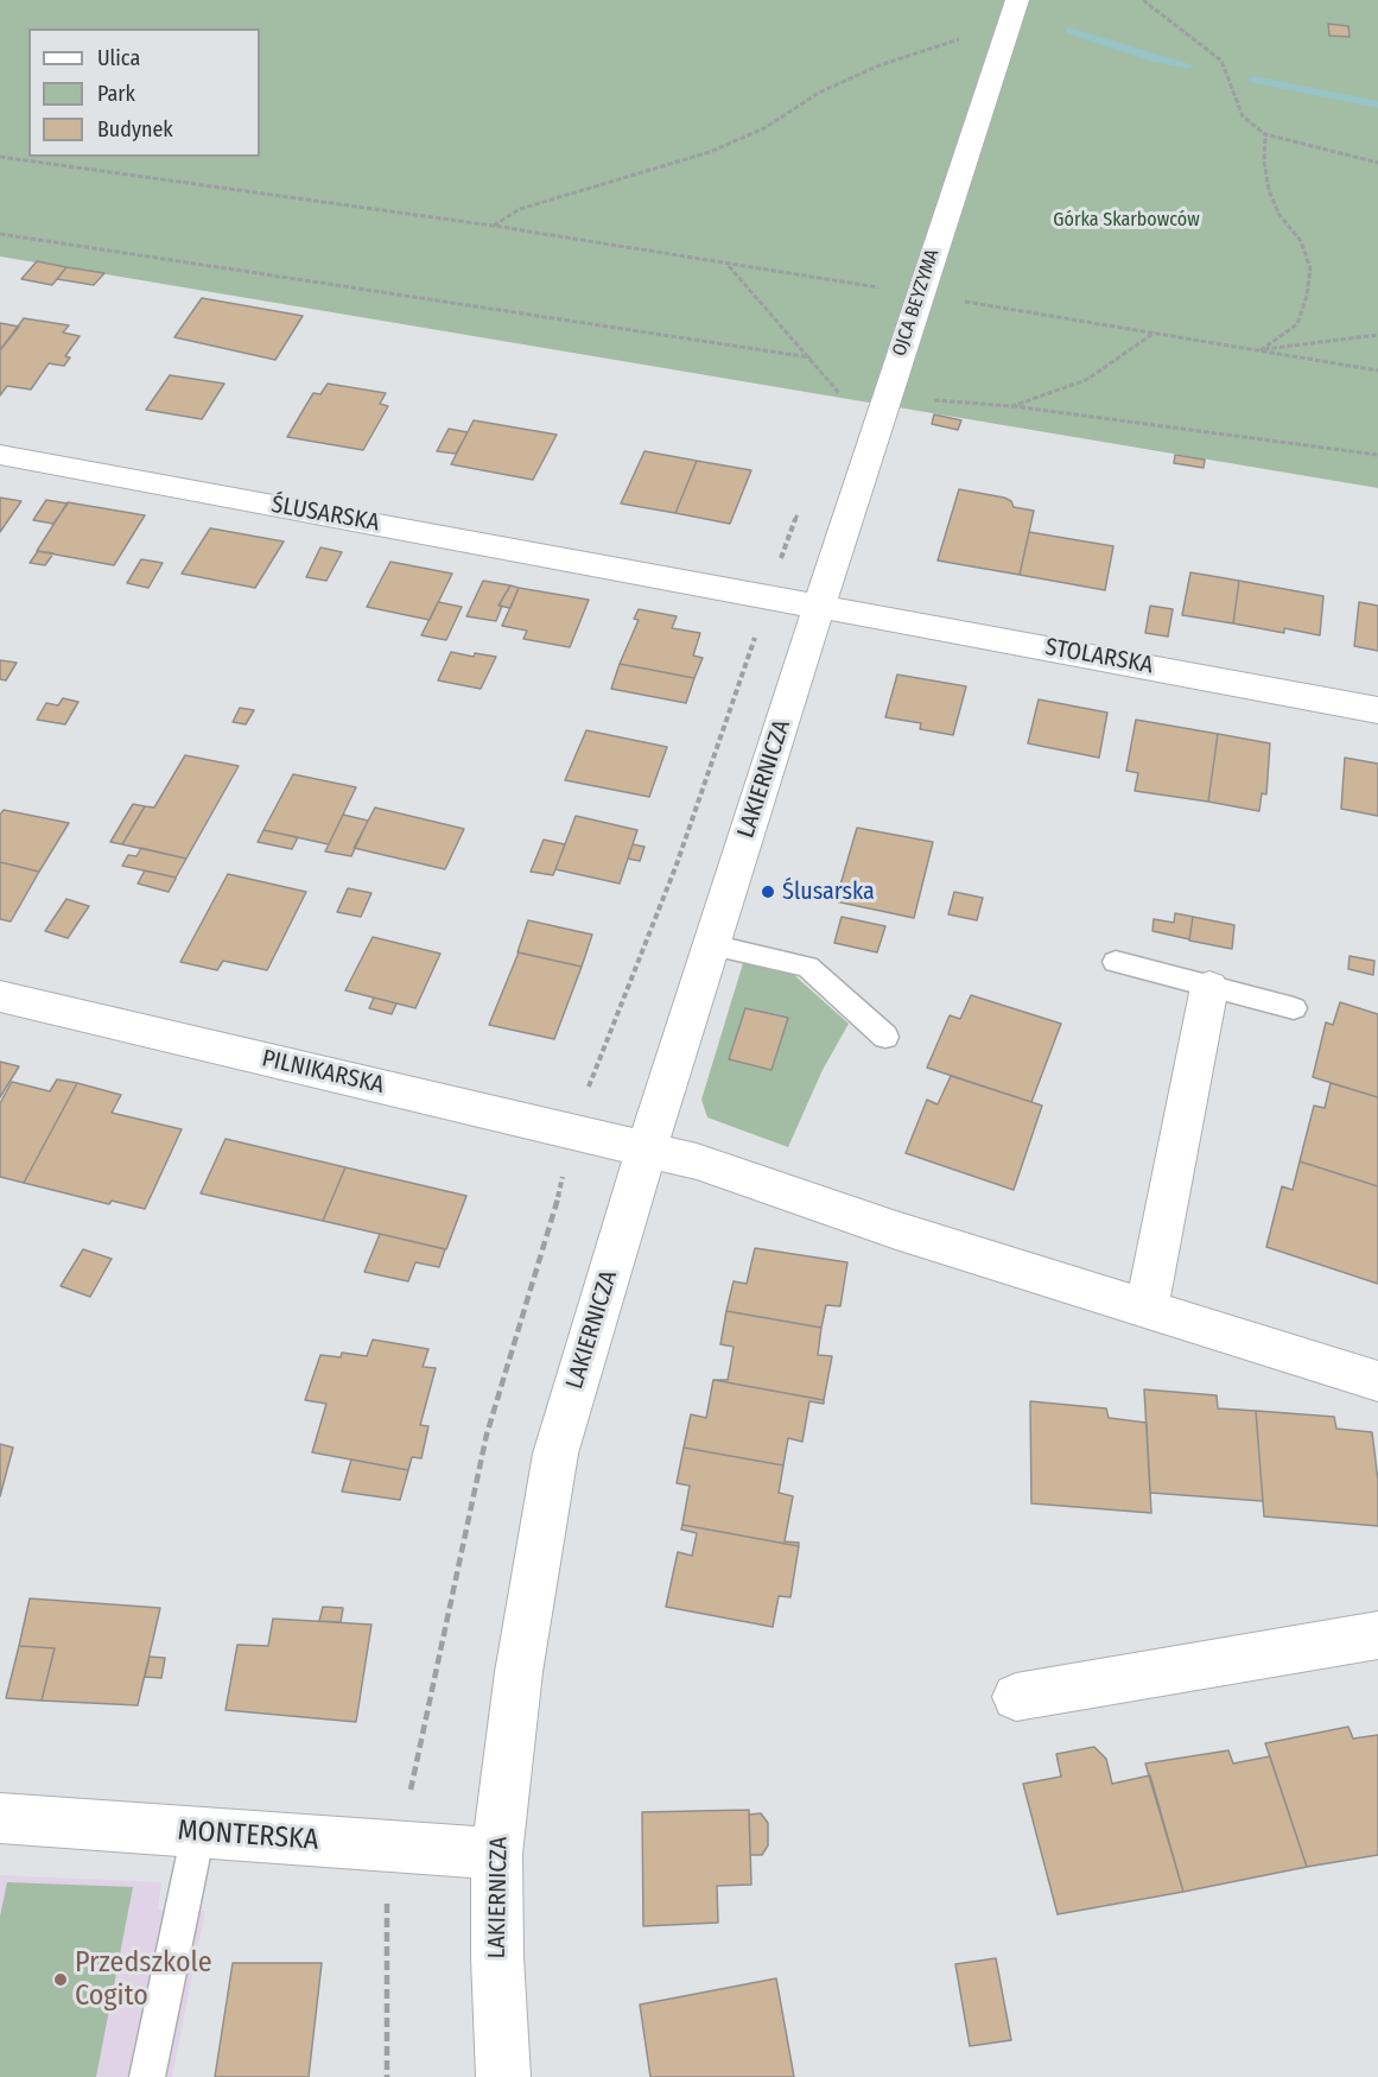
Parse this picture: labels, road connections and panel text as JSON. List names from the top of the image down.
{
  "streets": {
    "street": [
      "OJCA BEYZYMA",
      "ŚLUSARSKA",
      "STOLARSKA",
      "LAKIERNICZA",
      "PILNIKARSKA",
      "MONTERSKA"
    ]
  },
  "crossings": [
    ["OJCA BEYZYMA", "ŚLUSARSKA"],
    ["OJCA BEYZYMA", "STOLARSKA"],
    ["OJCA BEYZYMA", "LAKIERNICZA"],
    ["ŚLUSARSKA", "STOLARSKA"],
    ["ŚLUSARSKA", "LAKIERNICZA"],
    ["STOLARSKA", "LAKIERNICZA"],
    ["LAKIERNICZA", "PILNIKARSKA"],
    ["LAKIERNICZA", "MONTERSKA"]
  ],
  "parks": ["Górka Skarbowców"],
  "places": ["Ślusarska", "Przedszkole Cogito"],
  "legend": ["Ulica", "Park", "Budynek"]
}
